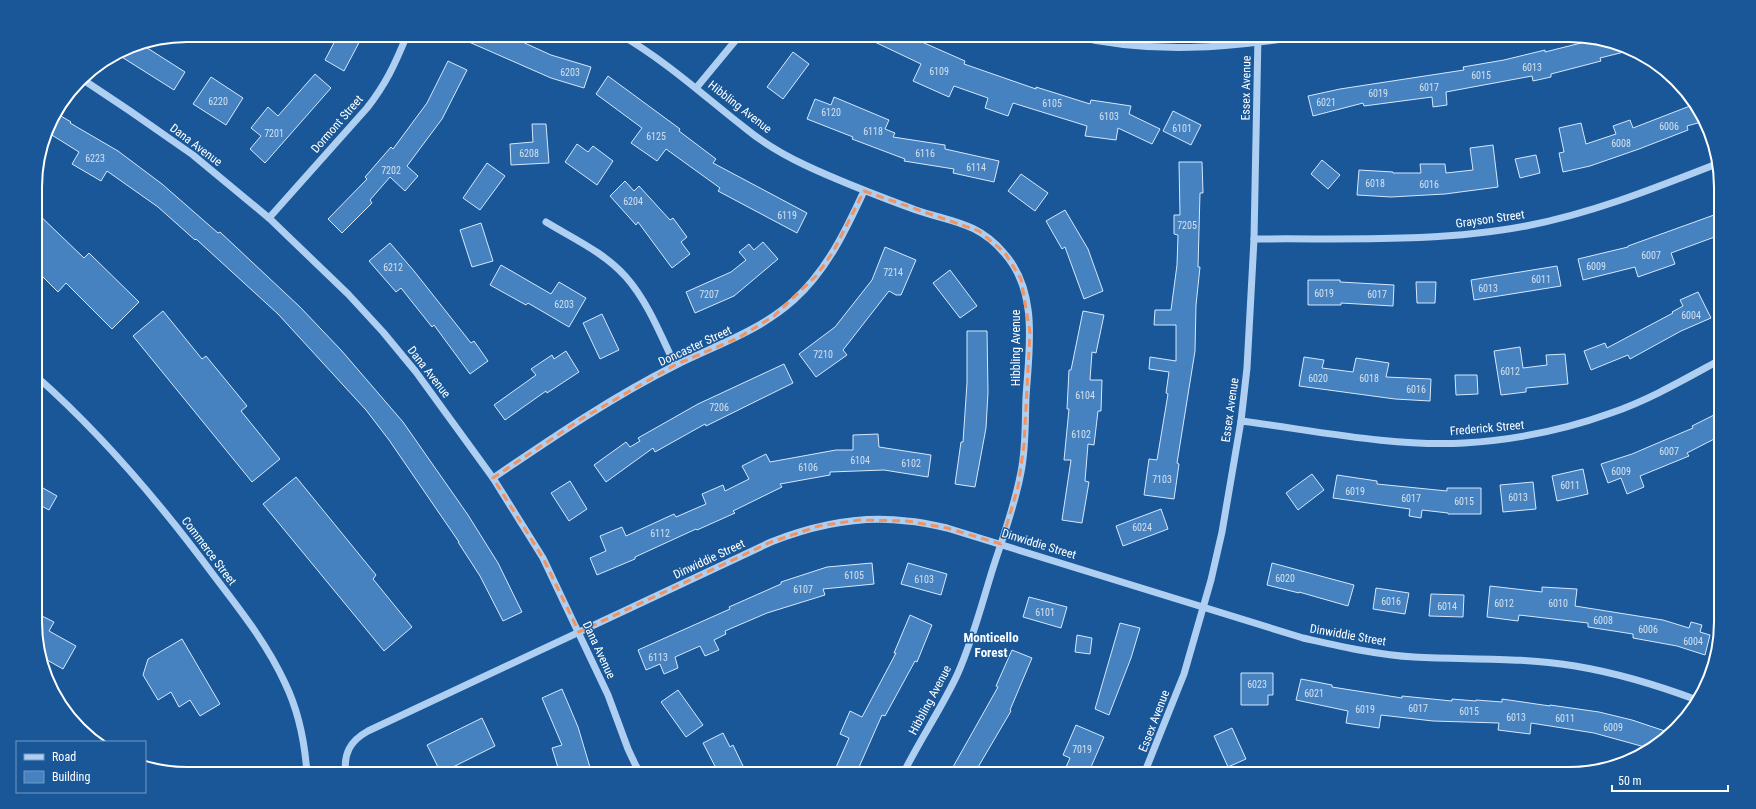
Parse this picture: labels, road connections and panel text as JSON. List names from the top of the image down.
{
  "streets": {
    "street": [
      "Essex Avenue",
      "Hibbling Avenue",
      "Dormont Street",
      "Dana Avenue",
      "Grayson Street",
      "Doncaster Street",
      "Frederick Street",
      "Dinwiddie Street",
      "Commerce Street"
    ]
  },
  "crossings": [
    ["Essex Avenue", "Grayson Street"],
    ["Essex Avenue", "Frederick Street"],
    ["Essex Avenue", "Dinwiddie Street"],
    ["Hibbling Avenue", "Doncaster Street"],
    ["Hibbling Avenue", "Dinwiddie Street"],
    ["Dormont Street", "Dana Avenue"],
    ["Dana Avenue", "Doncaster Street"],
    ["Dana Avenue", "Dinwiddie Street"]
  ],
  "districts": ["Monticello Forest"],
  "house_numbers": [
    "6013",
    "6109",
    "6203",
    "6015",
    "6017",
    "6019",
    "6220",
    "6021",
    "6105",
    "6120",
    "6103",
    "6006",
    "6101",
    "6118",
    "7201",
    "6125",
    "6008",
    "6208",
    "6116",
    "6223",
    "6114",
    "7202",
    "6018",
    "6016",
    "6204",
    "6119",
    "7205",
    "6007",
    "6009",
    "6212",
    "7214",
    "6011",
    "6013",
    "6019",
    "7207",
    "6017",
    "6203",
    "6004",
    "7210",
    "6012",
    "6020",
    "6018",
    "6016",
    "6104",
    "7206",
    "6102",
    "6007",
    "6104",
    "6102",
    "6106",
    "6009",
    "7103",
    "6011",
    "6019",
    "6013",
    "6017",
    "6015",
    "6024",
    "6112",
    "6105",
    "6020",
    "6103",
    "6107",
    "6016",
    "6012",
    "6010",
    "6014",
    "6101",
    "6008",
    "6006",
    "6004",
    "6113",
    "6023",
    "6021",
    "6017",
    "6019",
    "6015",
    "6013",
    "6011",
    "6009",
    "7019"
  ],
  "legend": ["Road", "Building"],
  "scale_bar": "50 m"
}
